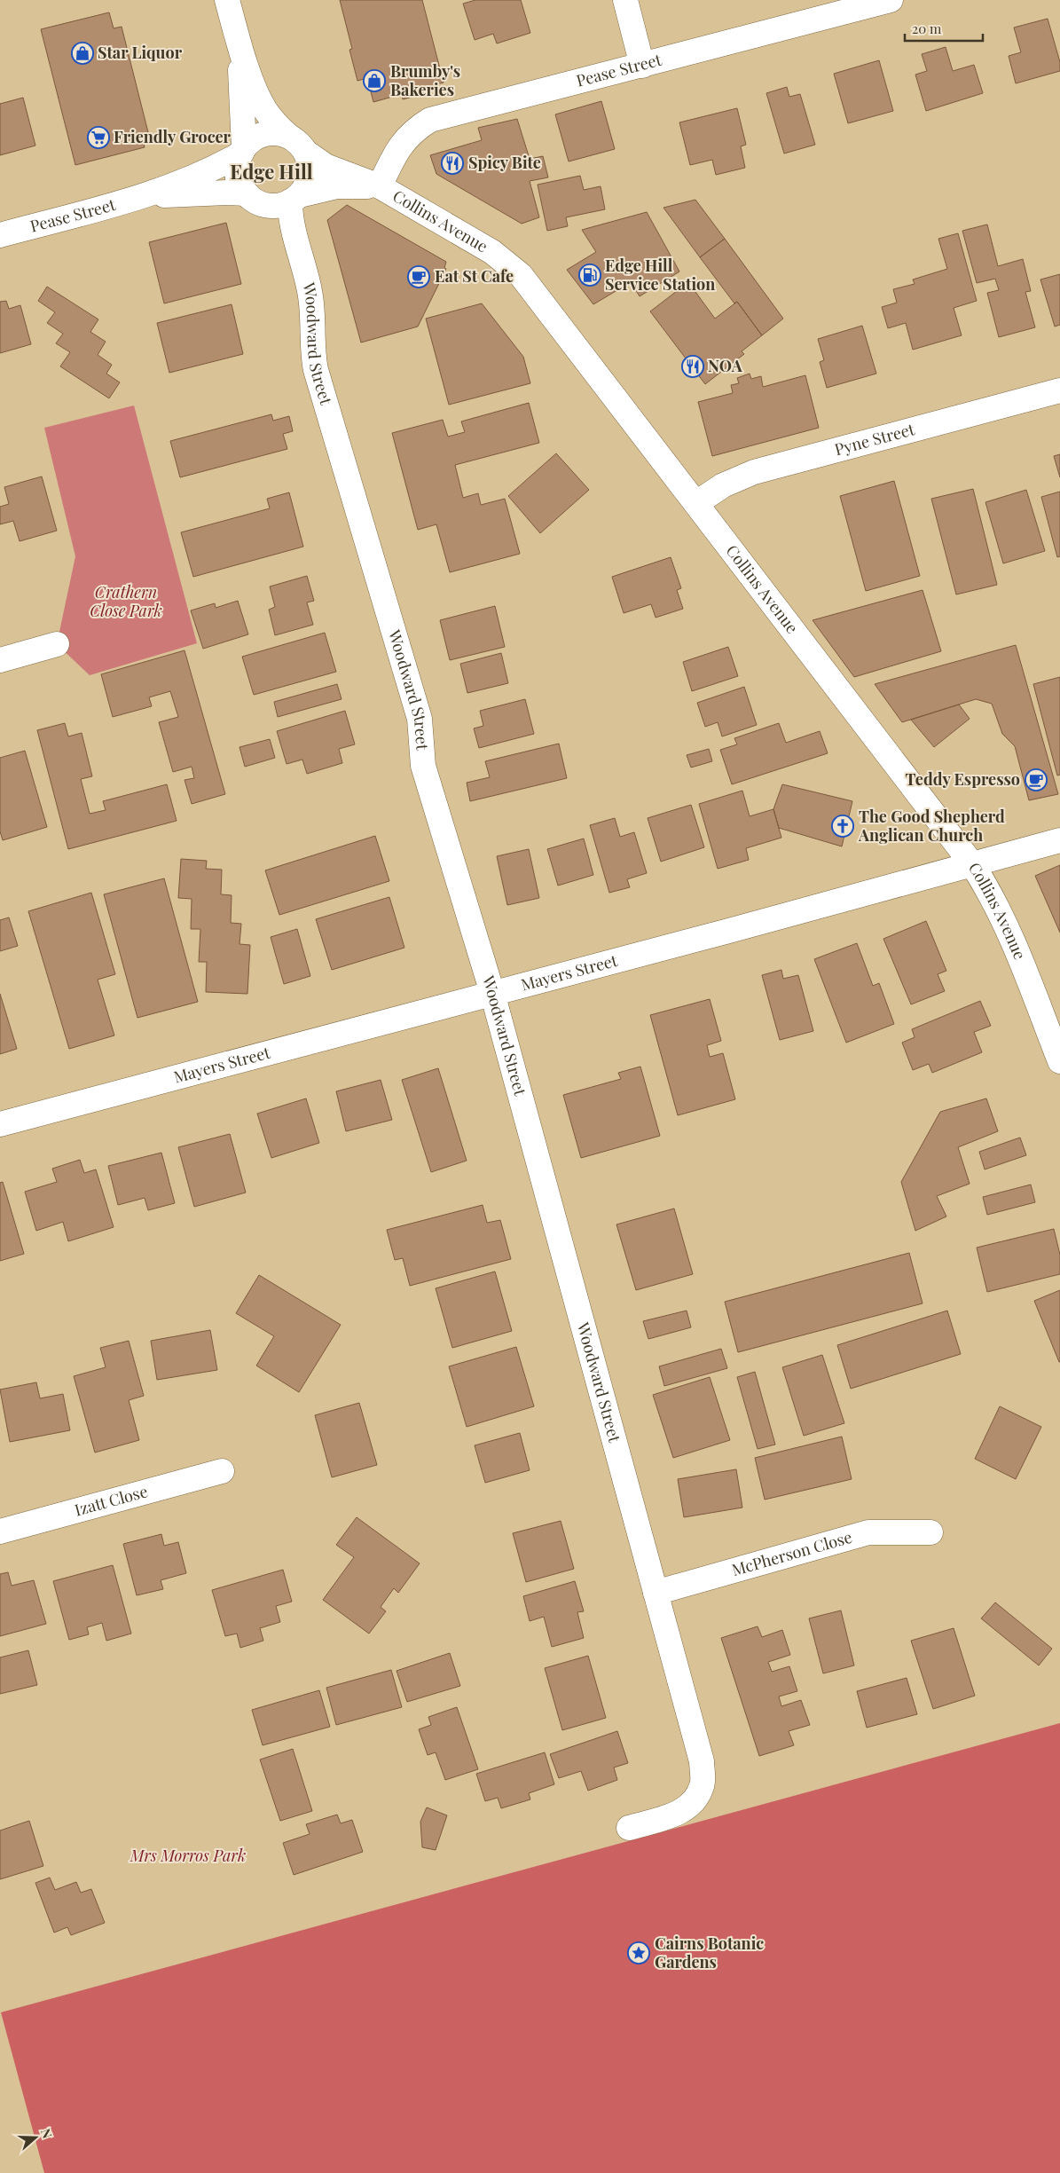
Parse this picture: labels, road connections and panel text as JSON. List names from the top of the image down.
{
  "streets": {
    "street": [
      "Pease Street",
      "Collins Avenue",
      "Woodward Street",
      "Pyne Street",
      "Mayers Street",
      "Izatt Close",
      "McPherson Close"
    ]
  },
  "crossings": [
    ["Pease Street", "Collins Avenue"],
    ["Pease Street", "Woodward Street"],
    ["Collins Avenue", "Woodward Street"],
    ["Collins Avenue", "Pyne Street"],
    ["Collins Avenue", "Mayers Street"],
    ["Woodward Street", "Mayers Street"],
    ["Woodward Street", "McPherson Close"]
  ],
  "districts": ["Edge Hill"],
  "parks": ["Crathern Close Park", "Mrs Morros Park"],
  "places": {
    "shop": ["Star Liquor", "Brumby's Bakeries"],
    "supermarket": ["Friendly Grocer"],
    "restaurant": ["Spicy Bite", "NOA"],
    "fuel station": ["Edge Hill Service Station"],
    "cafe": ["Eat St Cafe", "Teddy Espresso"],
    "church": ["The Good Shepherd Anglican Church"],
    "place": ["Cairns Botanic Gardens"]
  },
  "scale_bar": "20 m",
  "north": "right"
}
